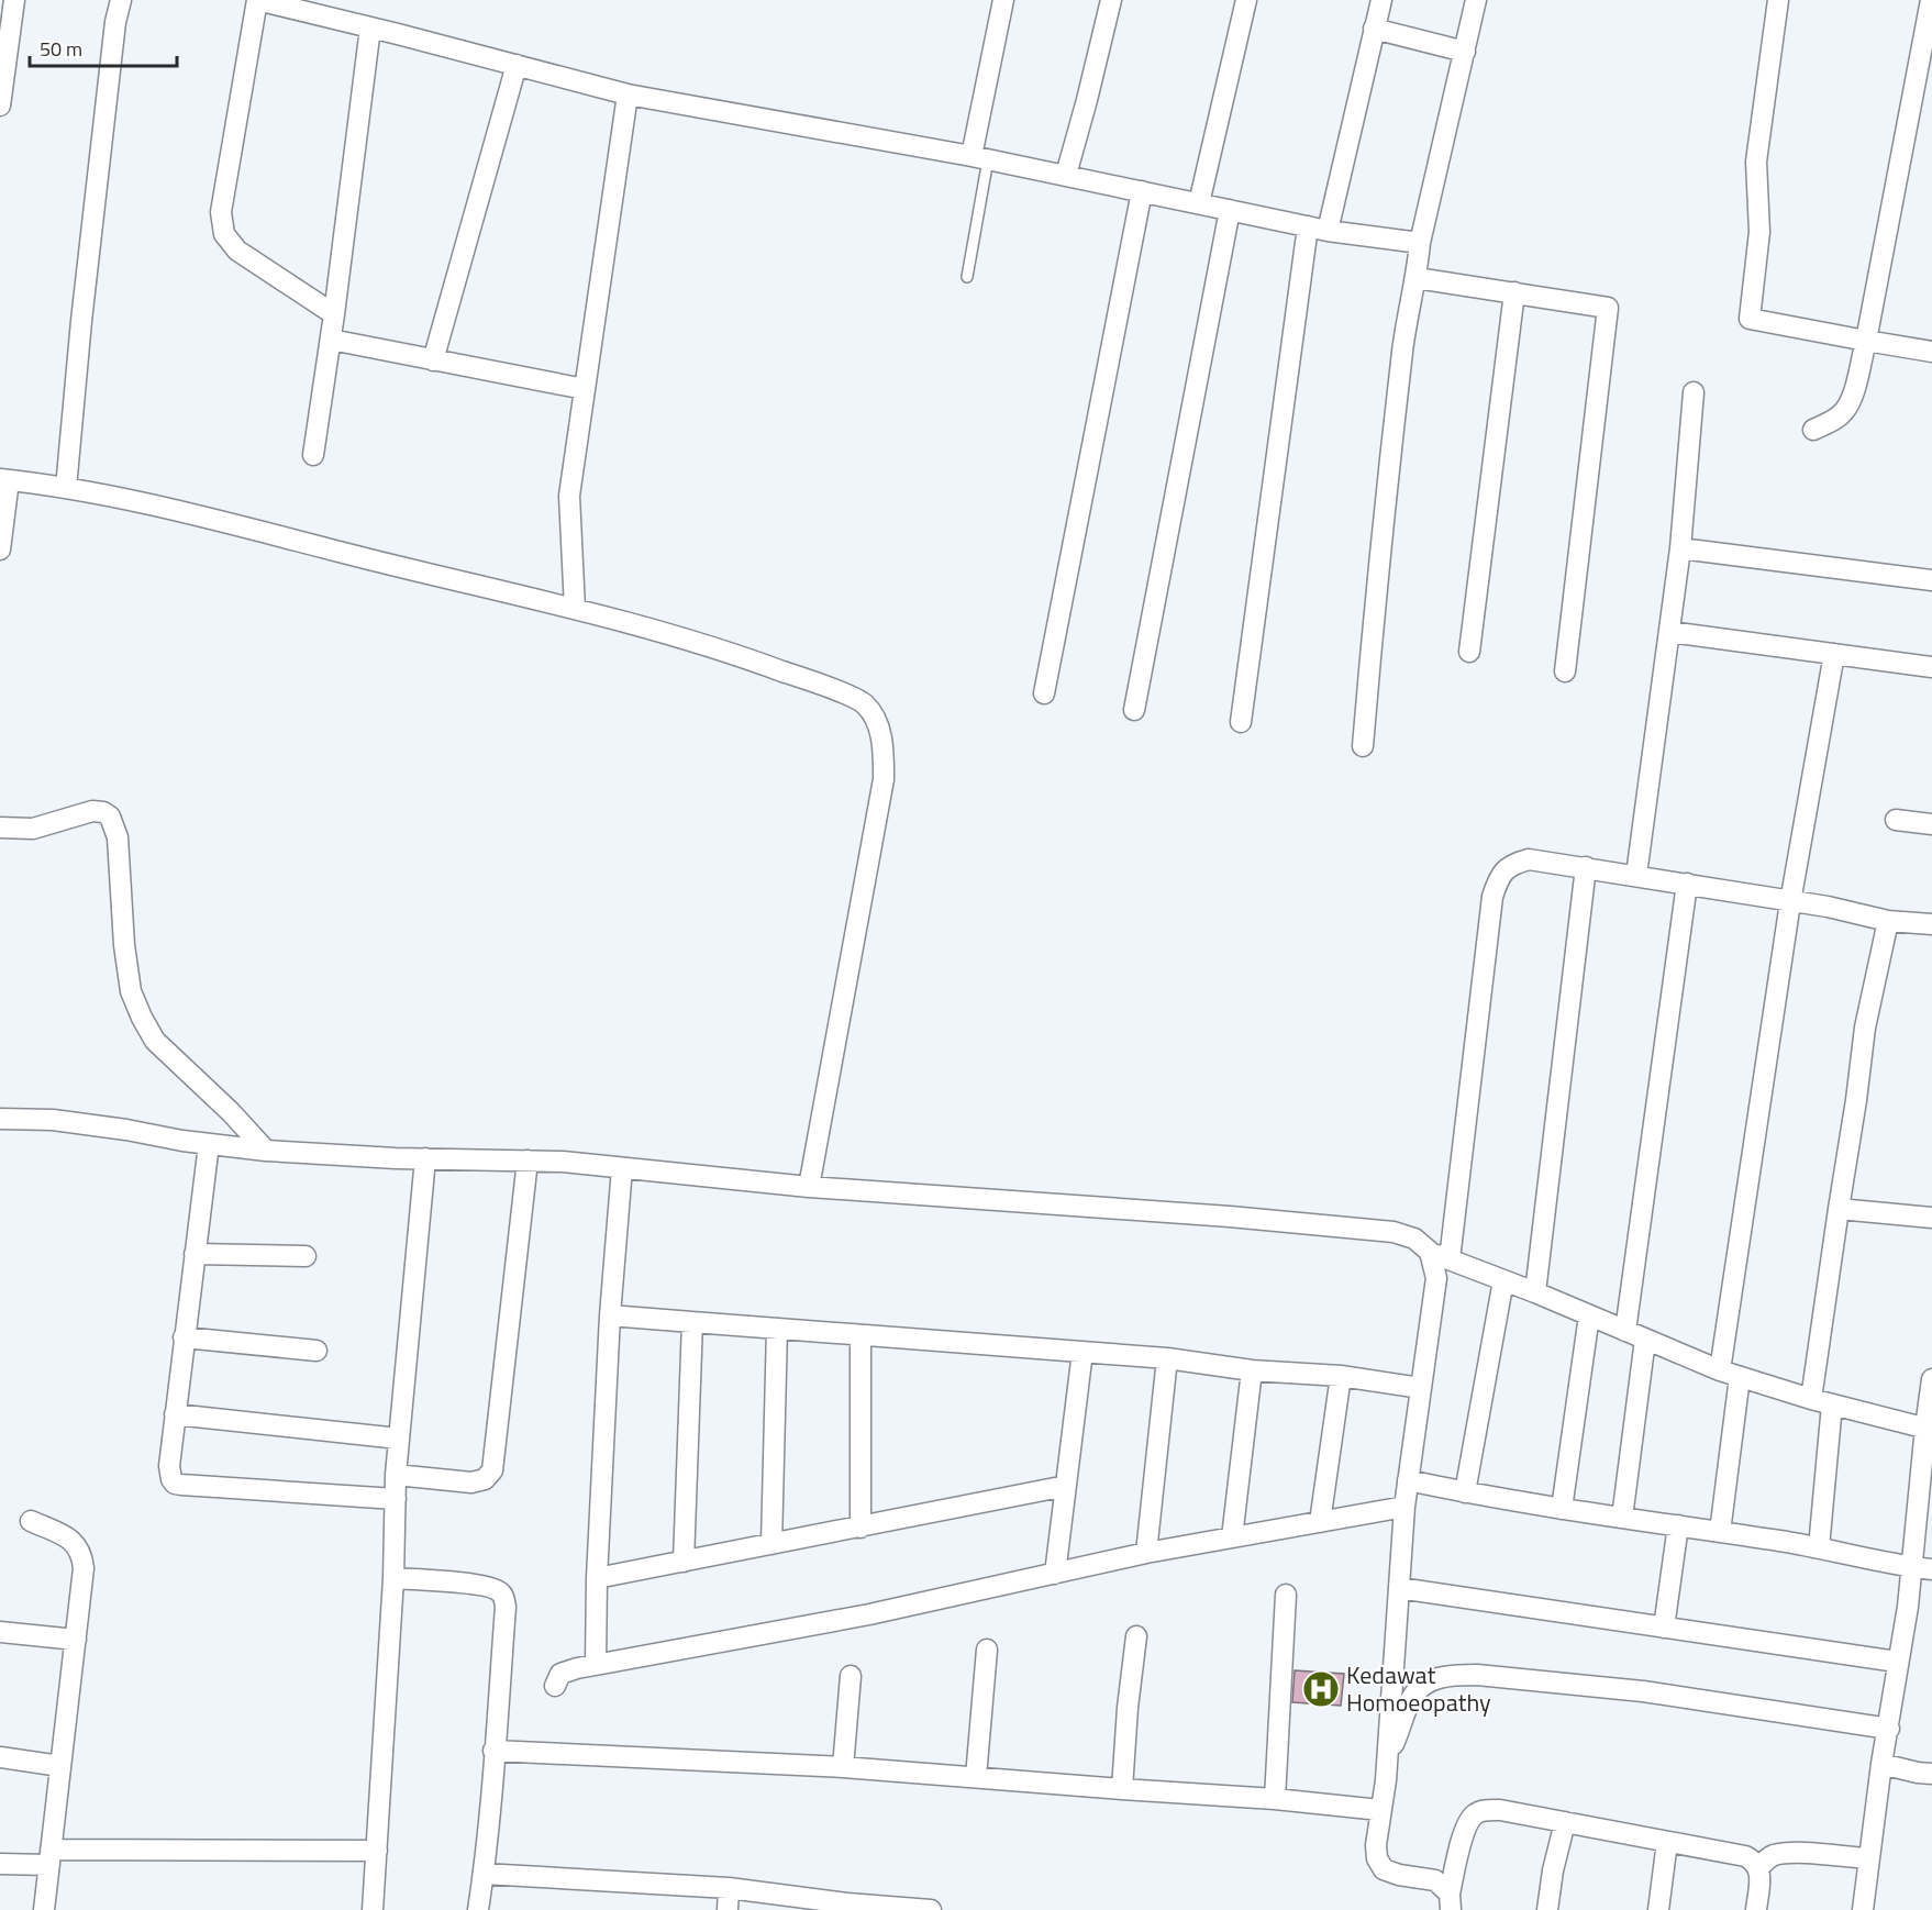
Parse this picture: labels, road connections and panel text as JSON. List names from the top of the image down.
{
  "places": {
    "hospital": ["Kedawat Homoeopathy"]
  },
  "scale_bar": "50 m"
}
